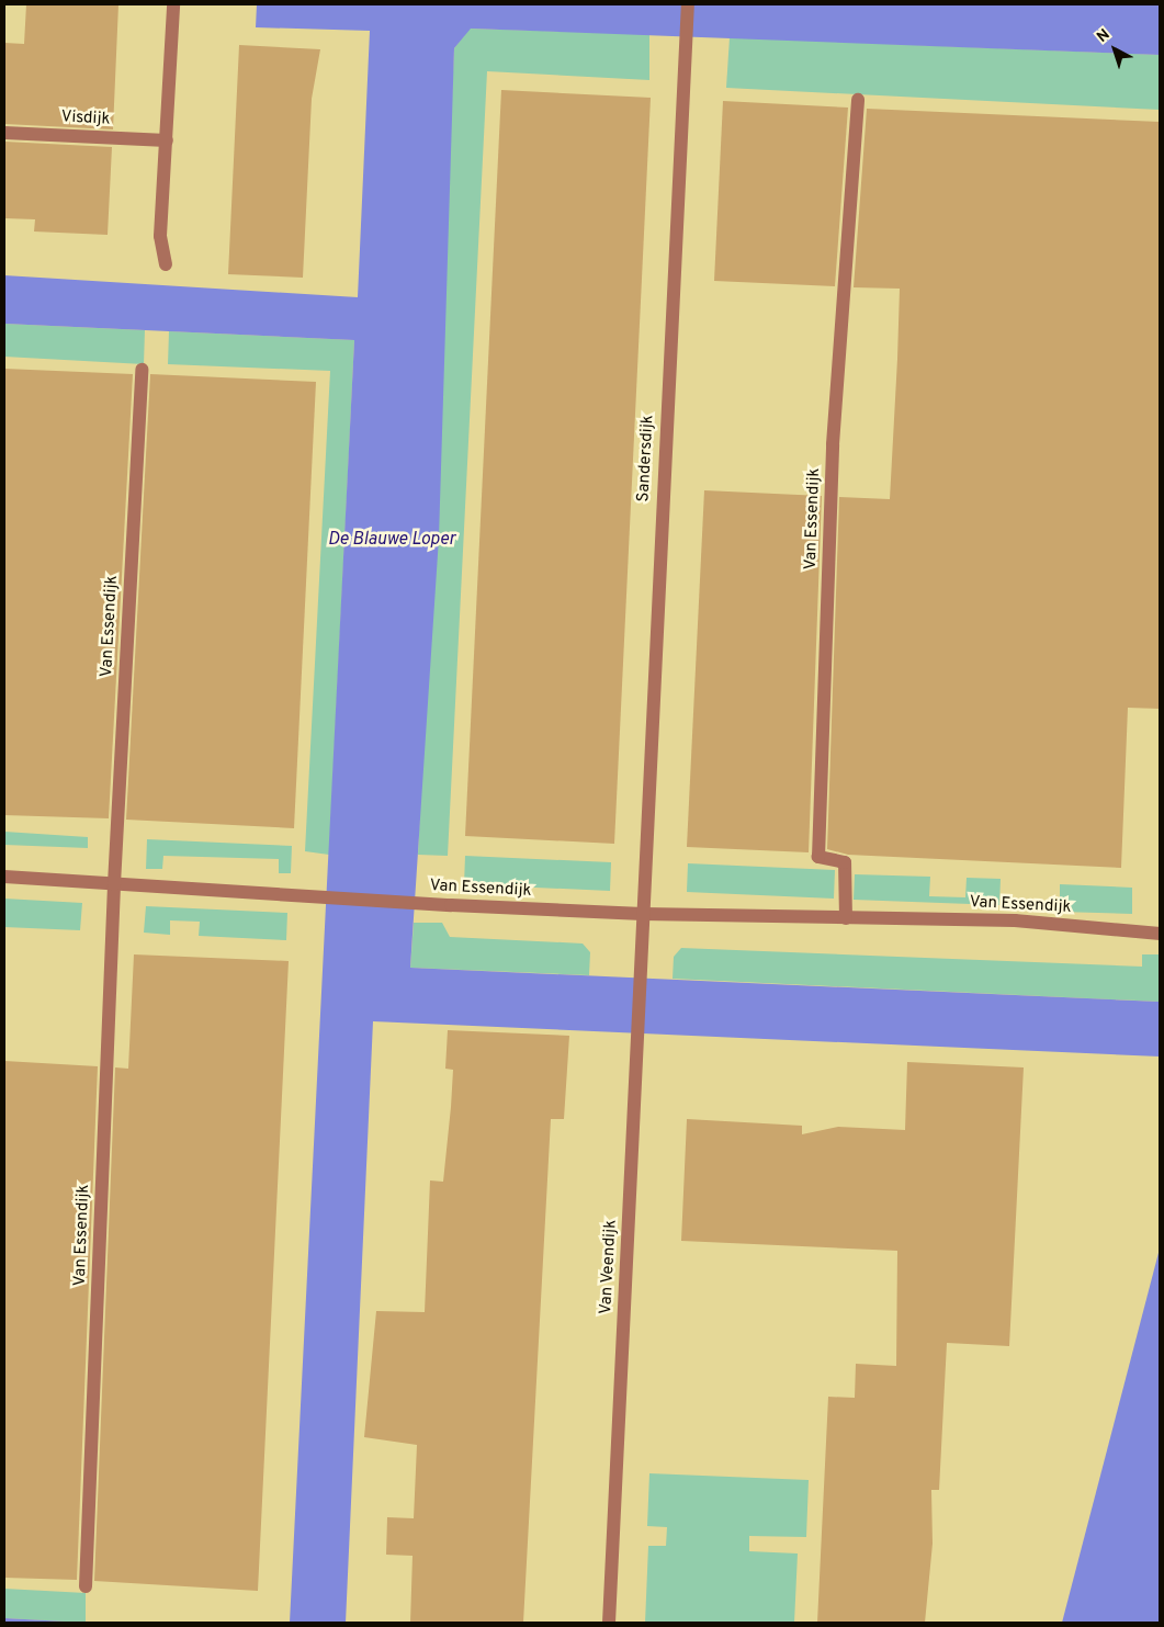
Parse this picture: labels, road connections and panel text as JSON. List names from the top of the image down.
{
  "streets": {
    "street": [
      "Visdijk",
      "Sandersdijk",
      "Van Essendijk",
      "Van Veendijk"
    ]
  },
  "crossings": [
    ["Sandersdijk", "Van Essendijk"],
    ["Sandersdijk", "Van Veendijk"],
    ["Van Essendijk", "Van Veendijk"]
  ],
  "water": ["De Blauwe Loper"],
  "north": "top left"
}
